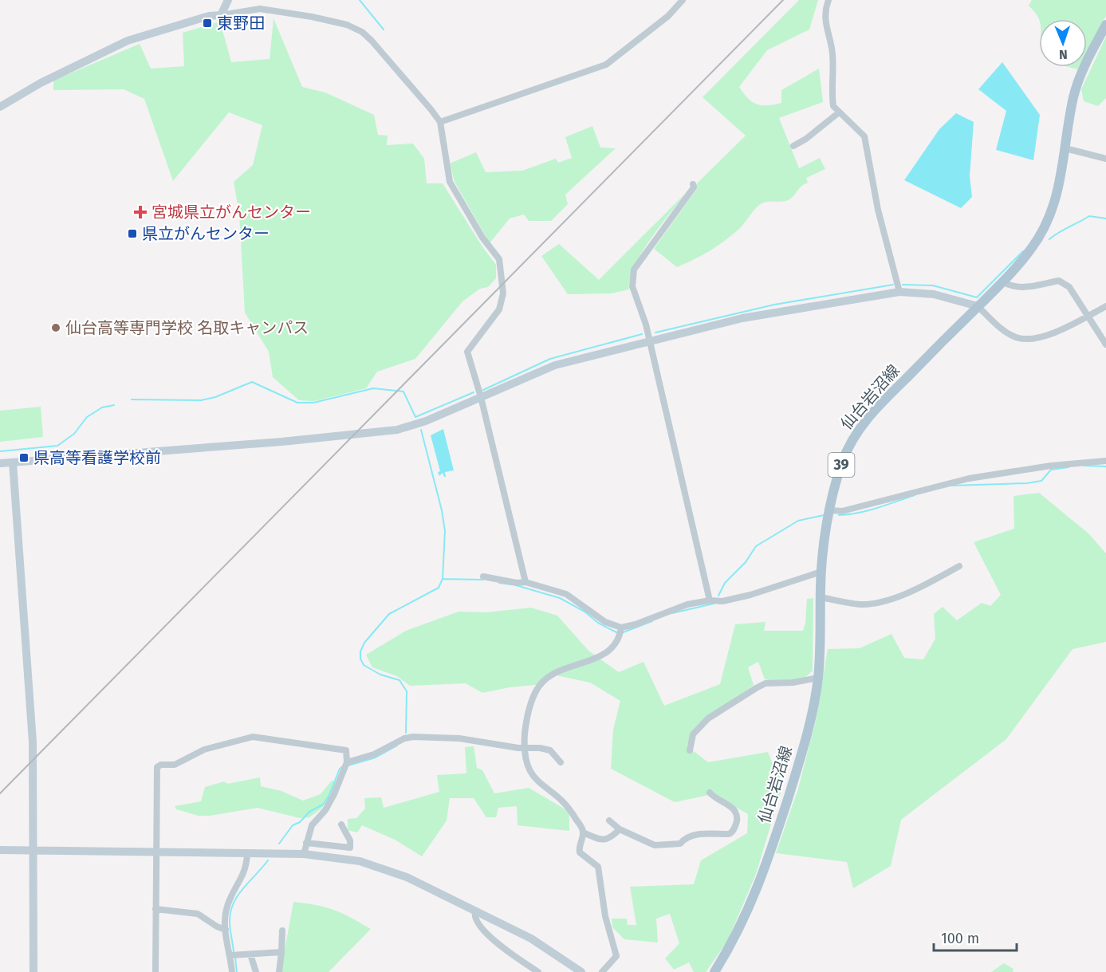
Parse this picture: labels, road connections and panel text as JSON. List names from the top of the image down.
{
  "streets": {
    "main road": ["仙台岩沼線", "39"]
  },
  "places": {
    "transit": ["東野田", "県立がんセンター", "県高等看護学校前"],
    "health": ["宮城県立がんセンター"],
    "other": ["仙台高等専門学校 名取キャンパス"]
  },
  "scale_bar": "100 m",
  "north": "bottom"
}
